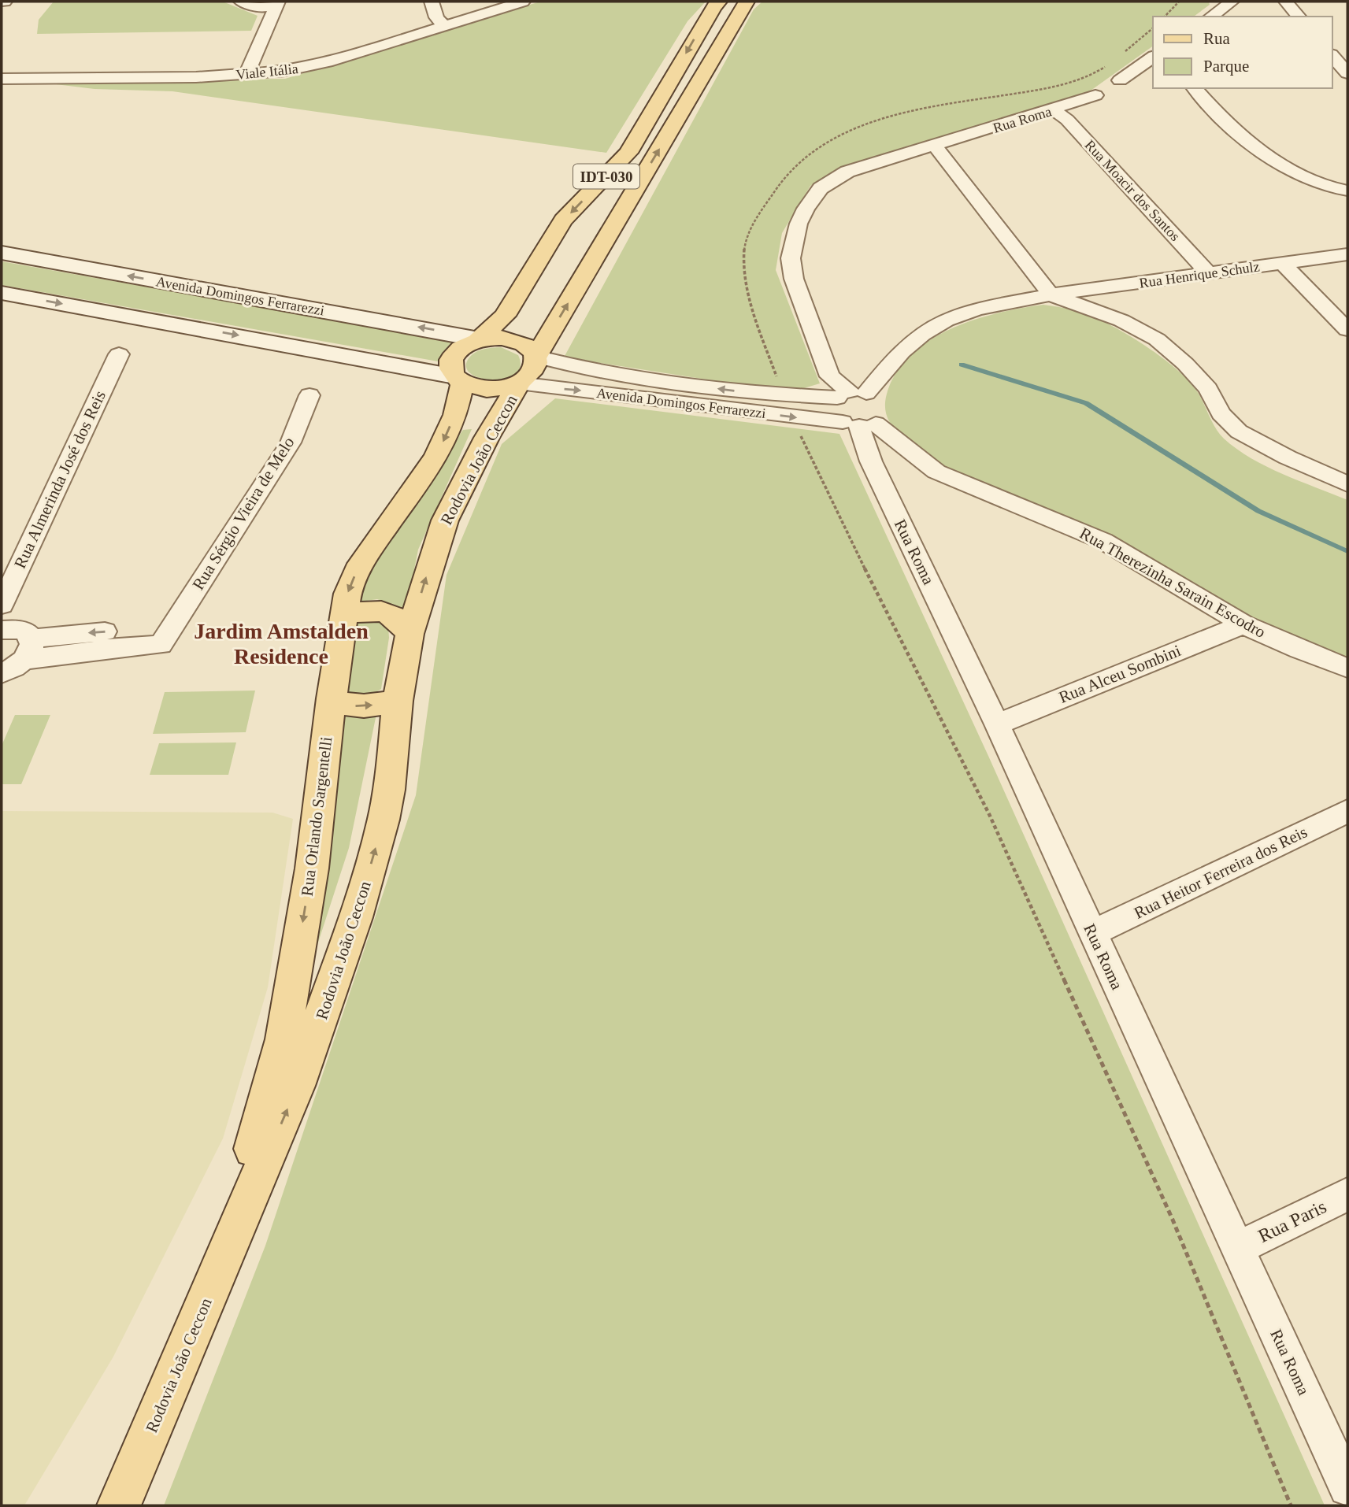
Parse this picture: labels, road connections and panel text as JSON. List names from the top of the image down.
{
  "streets": {
    "main road": [
      "IDT-030",
      "Avenida Domingos Ferrarezzi",
      "Rodovia João Ceccon",
      "Rua Orlando Sargentelli"
    ],
    "street": [
      "Viale Itália",
      "Rua Roma",
      "Rua Moacir dos Santos",
      "Rua Henrique Schulz",
      "Rua Almerinda José dos Reis",
      "Rua Sérgio Vieira de Melo",
      "Rua Therezinha Sarain Escodro",
      "Rua Alceu Sombini",
      "Rua Heitor Ferreira dos Reis",
      "Rua Paris"
    ]
  },
  "crossings": [
    ["Rua Roma", "Rua Moacir dos Santos"],
    ["Rua Roma", "Rua Henrique Schulz"],
    ["Rua Roma", "Avenida Domingos Ferrarezzi"],
    ["Rua Roma", "Rua Therezinha Sarain Escodro"],
    ["Rua Roma", "Rua Alceu Sombini"],
    ["Rua Roma", "Rua Heitor Ferreira dos Reis"],
    ["Rua Roma", "Rua Paris"],
    ["IDT-030", "Avenida Domingos Ferrarezzi"],
    ["IDT-030", "Rodovia João Ceccon"],
    ["IDT-030", "Rua Orlando Sargentelli"],
    ["Rua Moacir dos Santos", "Rua Henrique Schulz"],
    ["Rua Henrique Schulz", "Avenida Domingos Ferrarezzi"],
    ["Avenida Domingos Ferrarezzi", "Rodovia João Ceccon"],
    ["Avenida Domingos Ferrarezzi", "Rua Therezinha Sarain Escodro"],
    ["Avenida Domingos Ferrarezzi", "Rua Orlando Sargentelli"],
    ["Rodovia João Ceccon", "Rua Orlando Sargentelli"],
    ["Rua Therezinha Sarain Escodro", "Rua Alceu Sombini"]
  ],
  "one_way": ["Rodovia João Ceccon", "Rua Orlando Sargentelli"],
  "districts": ["Jardim Amstalden Residence"],
  "legend": ["Rua", "Parque"]
}
